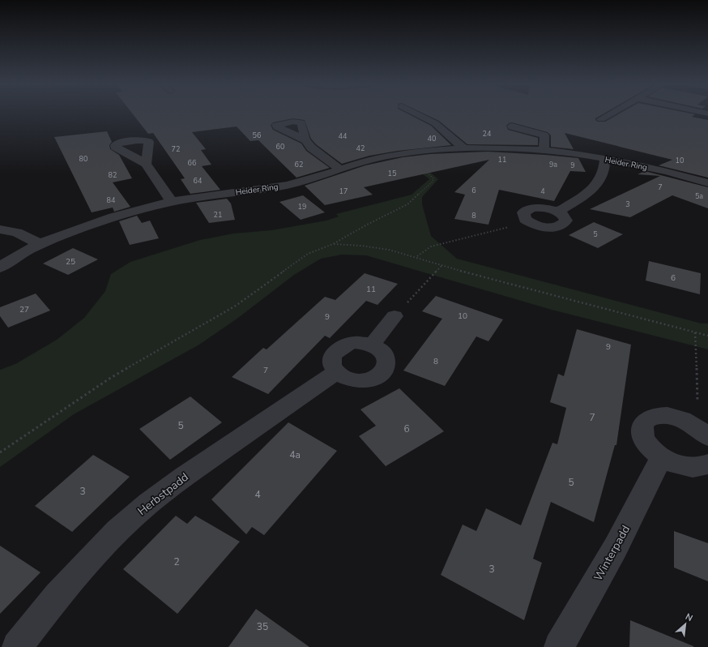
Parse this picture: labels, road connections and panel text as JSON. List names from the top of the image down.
{
  "streets": {
    "street": ["Heider Ring", "Herbstpadd", "Winterpadd"]
  },
  "house_numbers": [
    "24",
    "56",
    "44",
    "40",
    "60",
    "42",
    "72",
    "80",
    "11",
    "10",
    "66",
    "62",
    "9a",
    "9",
    "15",
    "82",
    "64",
    "7",
    "6",
    "17",
    "4",
    "5a",
    "84",
    "3",
    "19",
    "21",
    "8",
    "5",
    "25",
    "6",
    "11",
    "27",
    "10",
    "9",
    "9",
    "8",
    "7",
    "7",
    "5",
    "6",
    "4a",
    "5",
    "3",
    "4",
    "2",
    "3",
    "35"
  ],
  "north": "top right"
}
